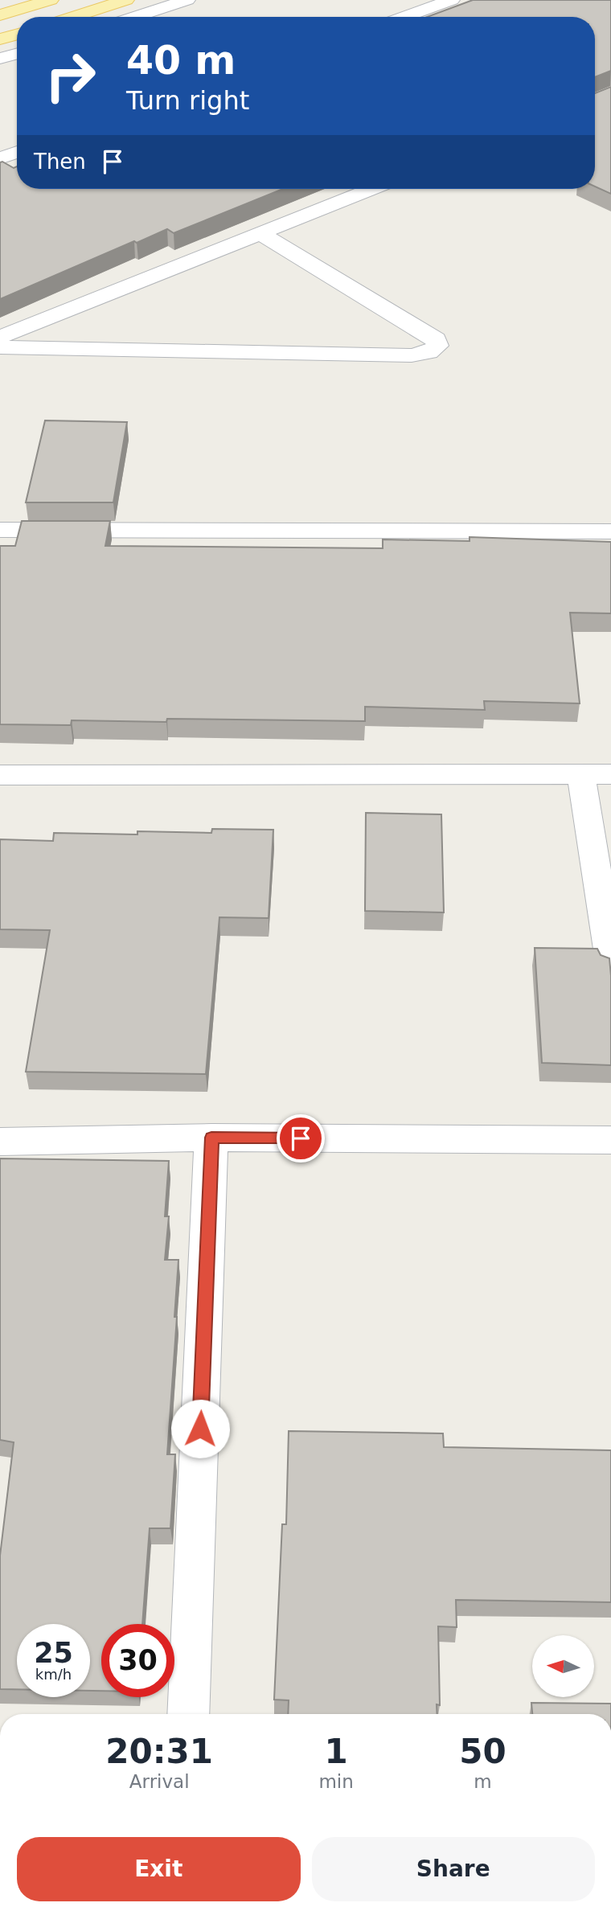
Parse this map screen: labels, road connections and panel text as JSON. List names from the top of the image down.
{
  "north": "left",
  "page": {
    "turn": ["40 m", "Turn right"],
    "then": "Then",
    "speed": "25 km/h",
    "limit": "30",
    "eta": [
      "20:31",
      "Arrival",
      "1",
      "min",
      "50",
      "m"
    ],
    "buttons": ["Exit", "Share"]
  }
}
